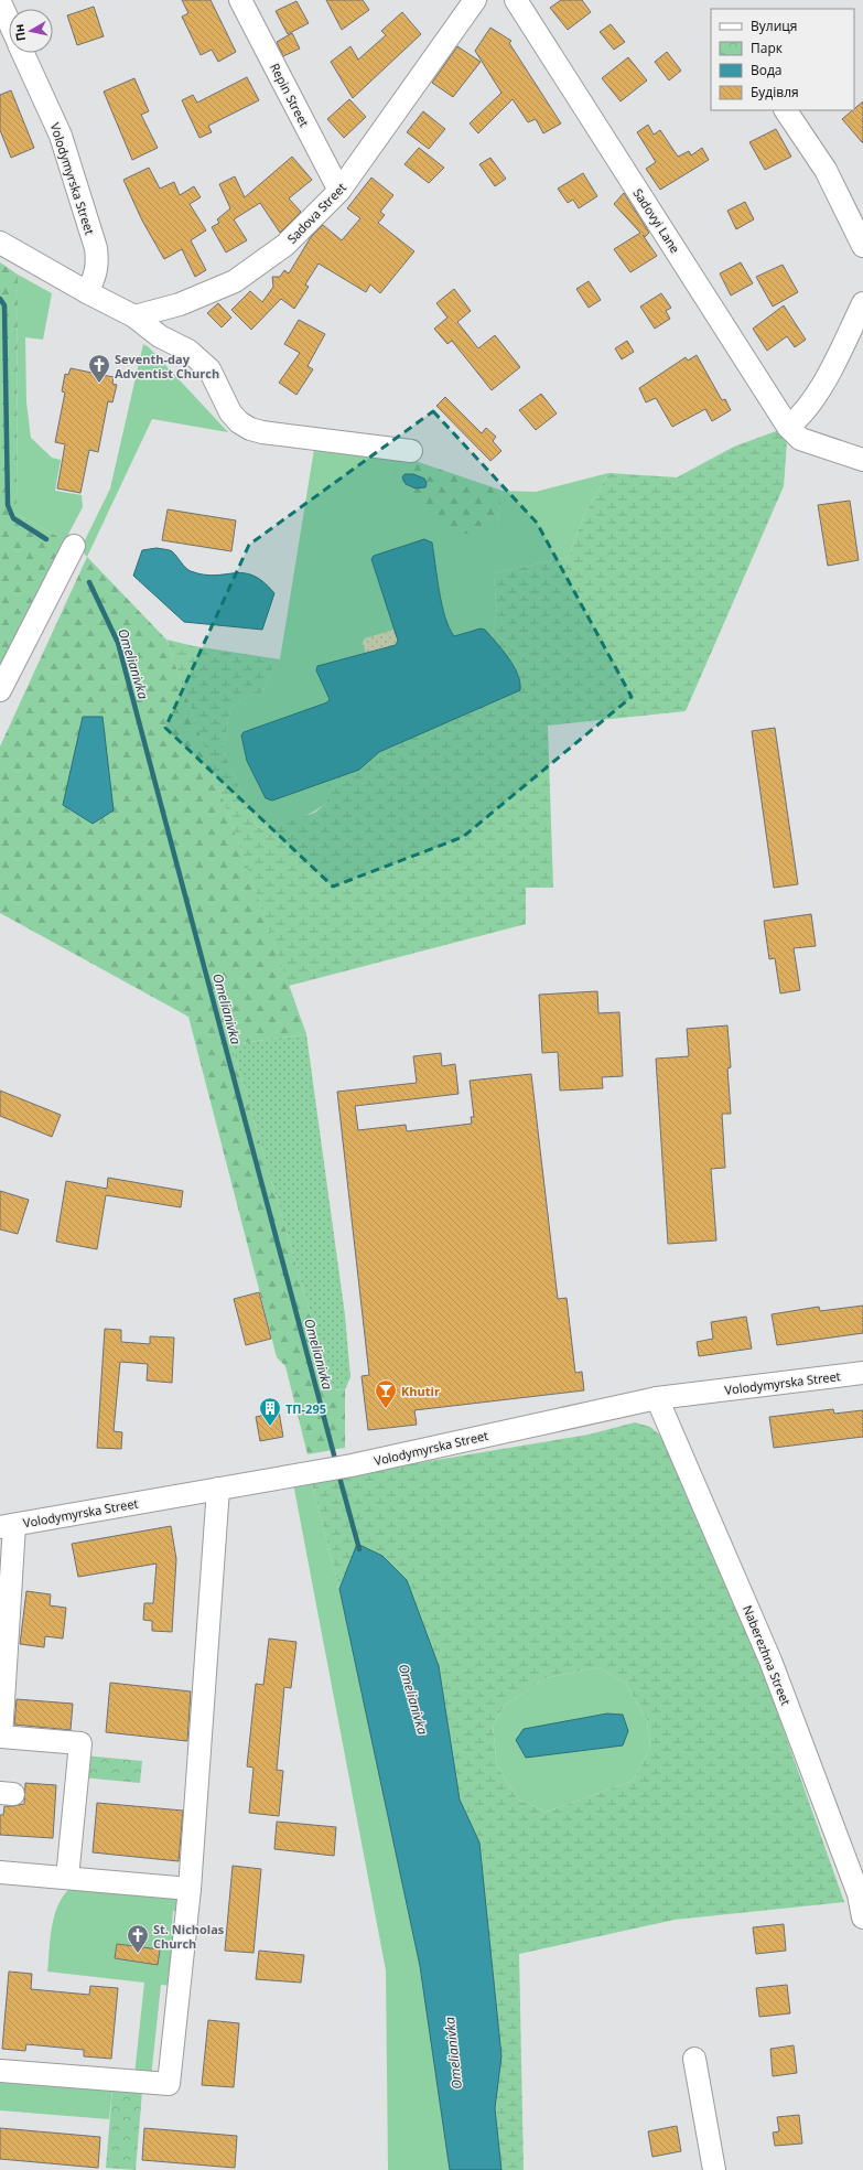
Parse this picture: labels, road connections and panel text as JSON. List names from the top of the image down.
{
  "streets": {
    "street": [
      "Repin Street",
      "Volodymyrska Street",
      "Sadova Street",
      "Sadovyi Lane",
      "Naberezhna Street"
    ]
  },
  "crossings": [
    ["Repin Street", "Sadova Street"],
    ["Volodymyrska Street", "Naberezhna Street"]
  ],
  "water": ["Omelianivka"],
  "places": {
    "church": ["Seventh-day Adventist Church", "St. Nicholas Church"],
    "bar": ["Khutir"],
    "building": ["ТП-295"]
  },
  "legend": [
    "Вулиця",
    "Парк",
    "Вода",
    "Будівля"
  ],
  "north": "left"
}
